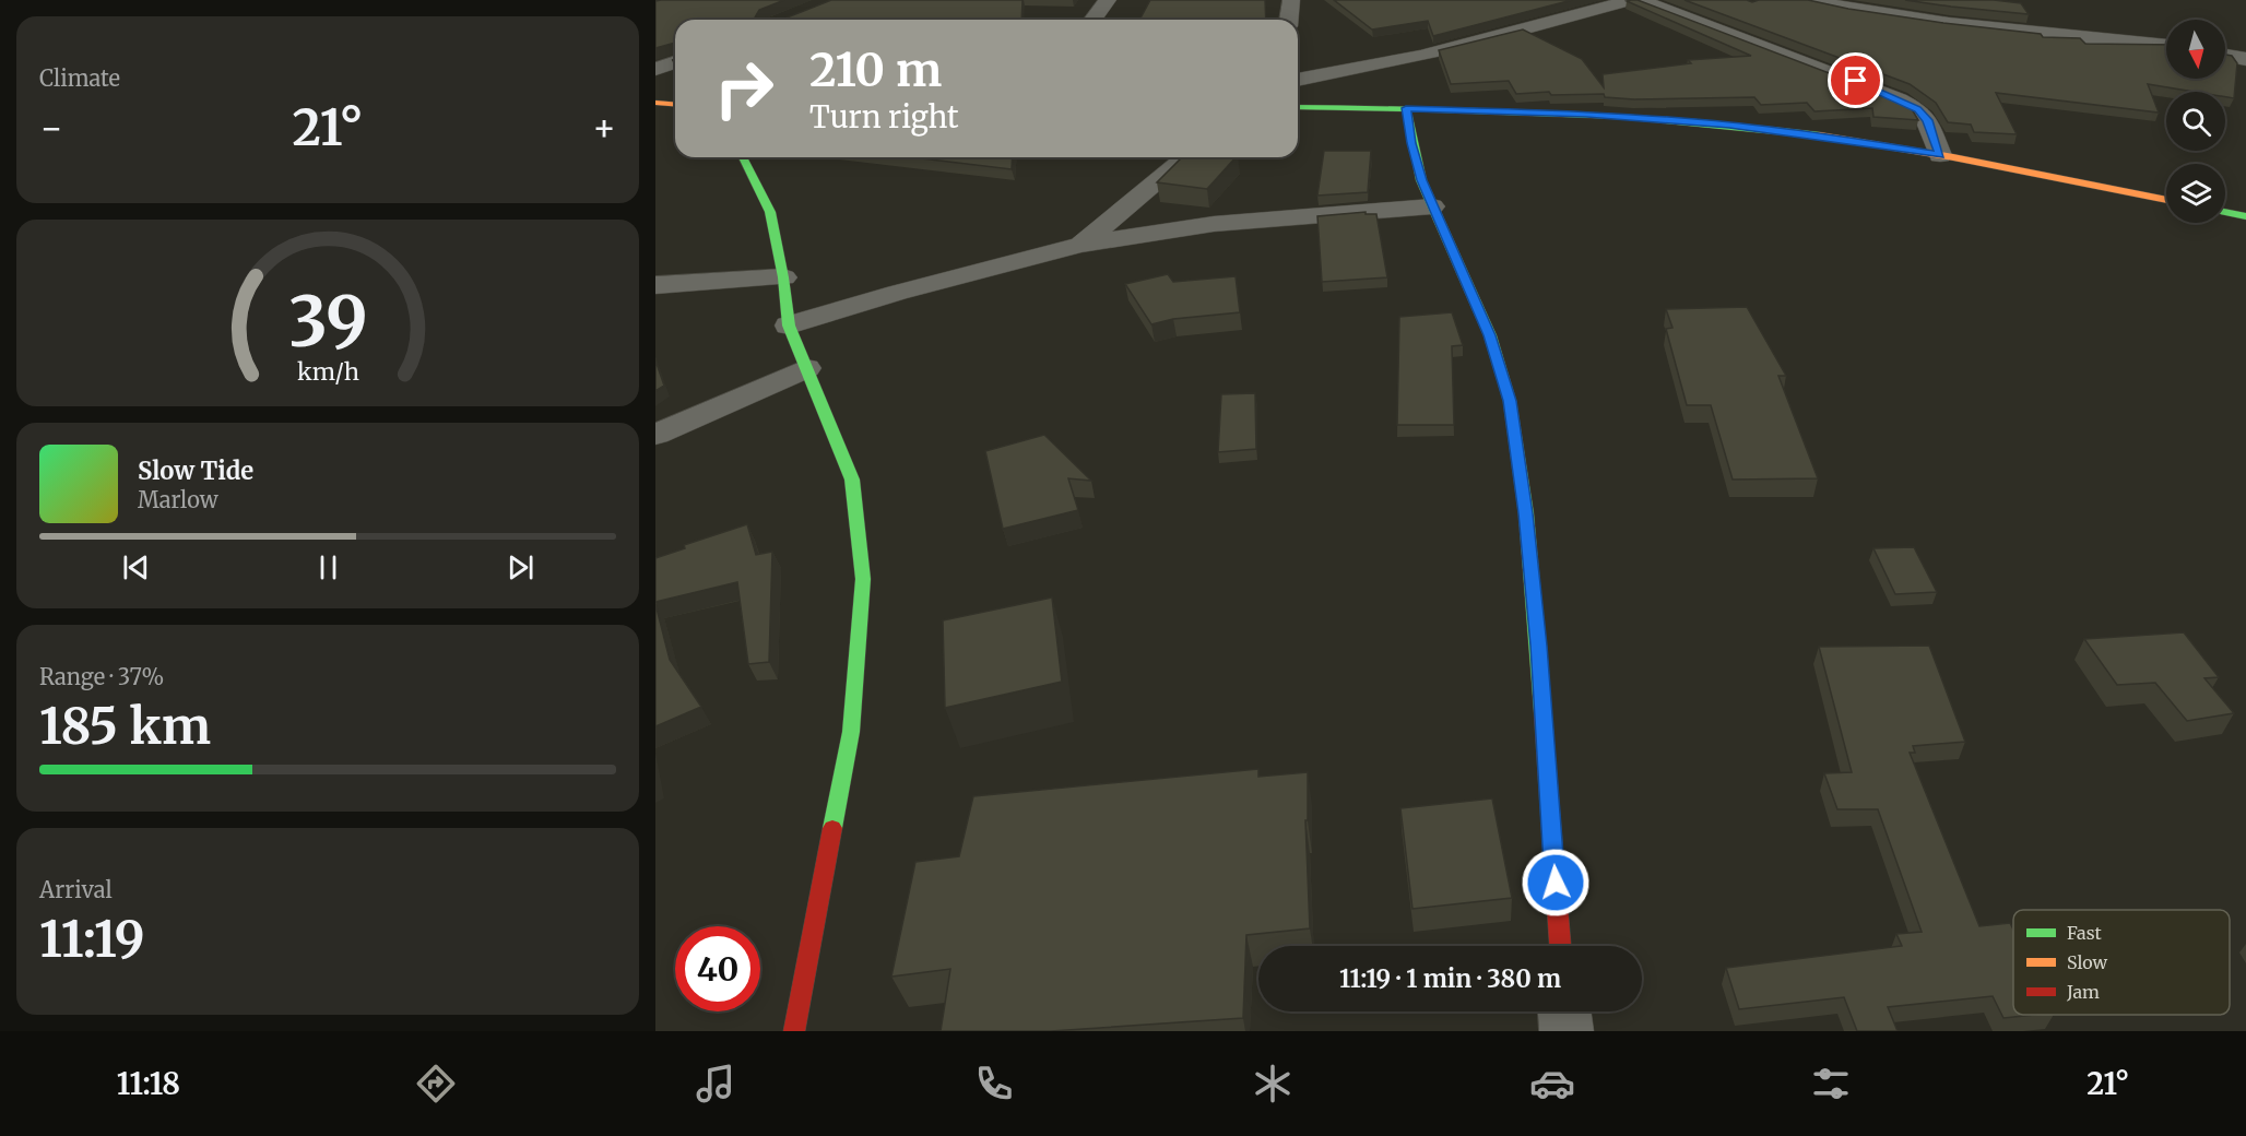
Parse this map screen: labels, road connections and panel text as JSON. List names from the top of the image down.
{
  "legend": ["Fast", "Slow", "Jam"],
  "north": "bottom",
  "page": {
    "tile": [
      "Climate",
      ["Range · 37%", "185 km"],
      ["Arrival", "11:19"]
    ],
    "turn": ["210 m", "Turn right"],
    "heat": ["−", "21°", "+"],
    "song": ["Slow Tide", "Marlow"],
    "limit": "40",
    "trip": "11:19 · 1 min · 380 m",
    "tabs": ["11:18", "21°"],
    "gauge": ["39", "km/h"]
  }
}
